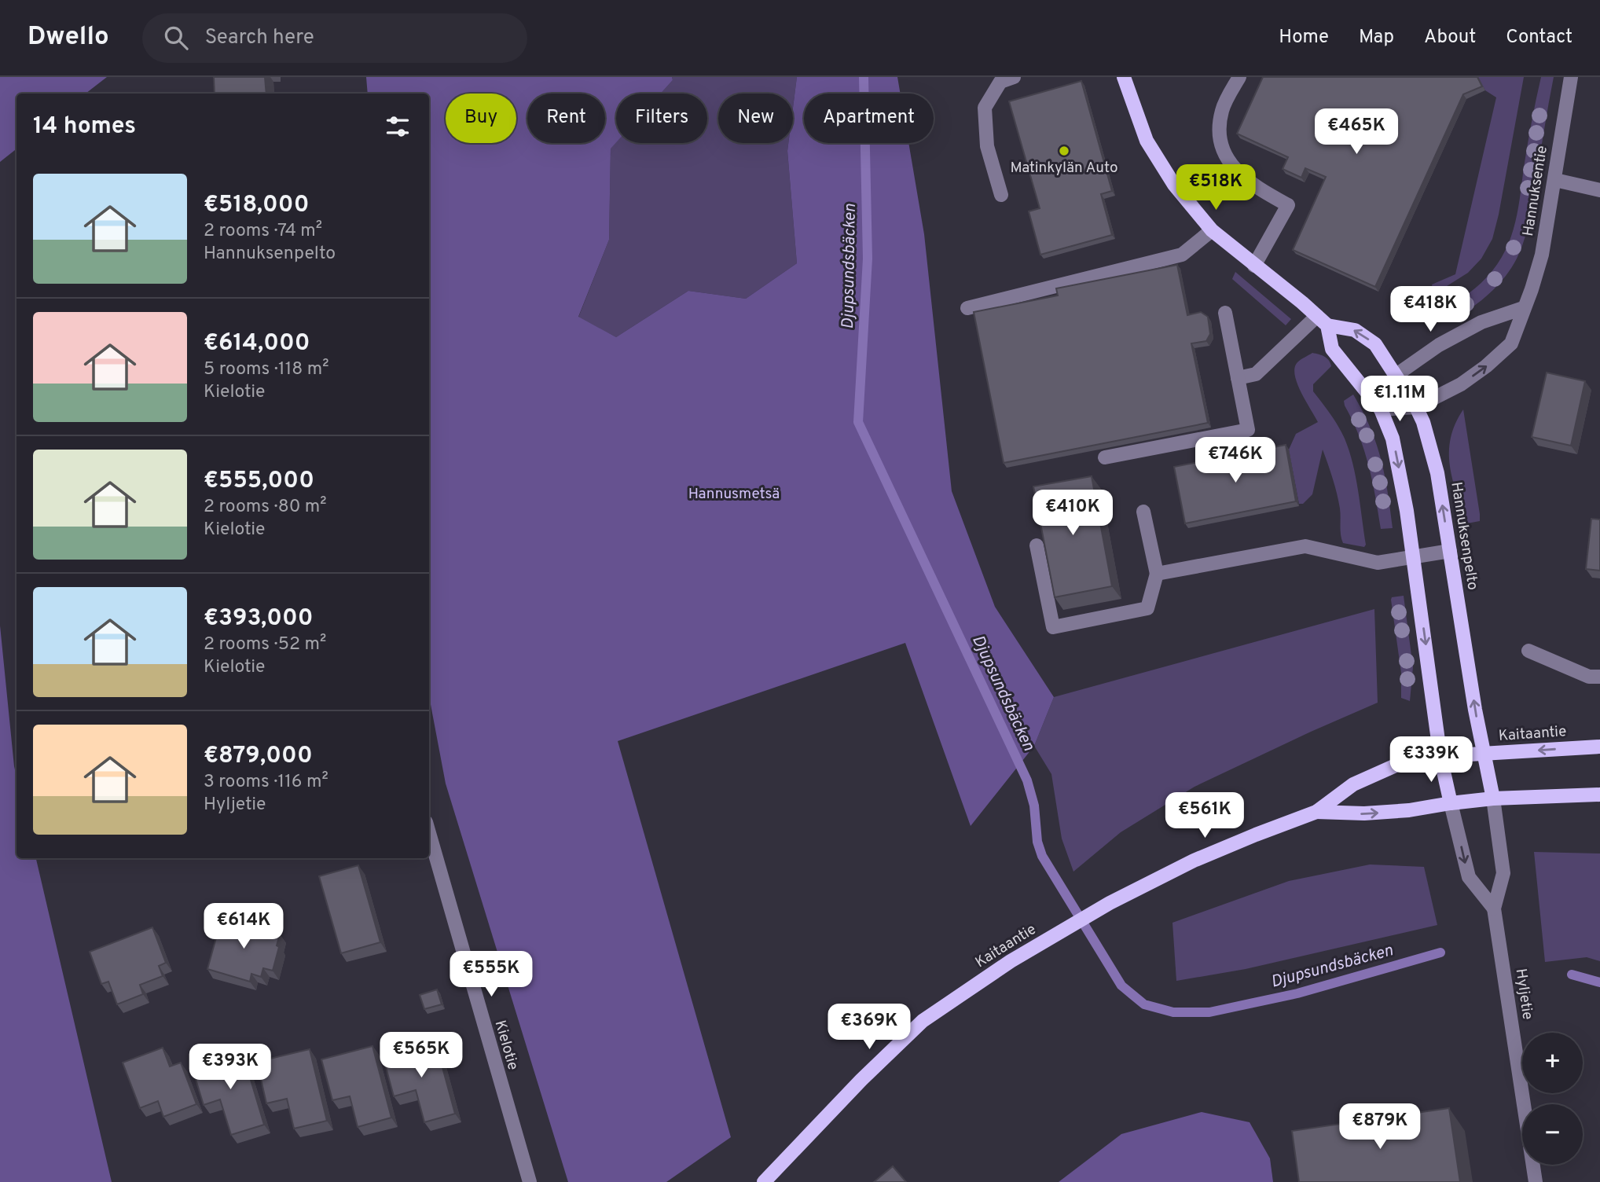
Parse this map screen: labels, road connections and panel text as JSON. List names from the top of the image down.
{
  "streets": {
    "main road": ["Hannuksenpelto", "Kaitaantie"],
    "street": ["Hannuksentie", "Hyljetie", "Kielotie"]
  },
  "crossings": [
    ["Hannuksentie", "Hannuksenpelto"],
    ["Hannuksenpelto", "Kaitaantie"],
    ["Hannuksenpelto", "Hyljetie"],
    ["Kaitaantie", "Hyljetie"]
  ],
  "water": ["Djupsundsbäcken"],
  "parks": ["Hannusmetsä"],
  "places": ["Matinkylän Auto"],
  "page": {
    "header": "Dwello",
    "search": "Search here",
    "nav": [
      "Home",
      "Map",
      "About",
      "Contact"
    ],
    "chip": [
      "Buy",
      "Rent",
      "Filters",
      "New",
      "Apartment"
    ],
    "heading": "14 homes",
    "price": [
      "€465K",
      "€518K",
      "€418K",
      "€1.11M",
      "€746K",
      "€410K",
      "€339K",
      "€561K",
      "€614K",
      "€555K",
      "€369K",
      "€565K",
      "€393K",
      "€879K"
    ],
    "list": [
      {
        "name": "€518,000",
        "note": "2 rooms · 74 m² · Hannuksenpelto"
      },
      {
        "name": "€614,000",
        "note": "5 rooms · 118 m² · Kielotie"
      },
      {
        "name": "€555,000",
        "note": "2 rooms · 80 m² · Kielotie"
      },
      {
        "name": "€393,000",
        "note": "2 rooms · 52 m² · Kielotie"
      },
      {
        "name": "€879,000",
        "note": "3 rooms · 116 m² · Hyljetie"
      }
    ],
    "map_buttons": ["+", "−"]
  }
}
